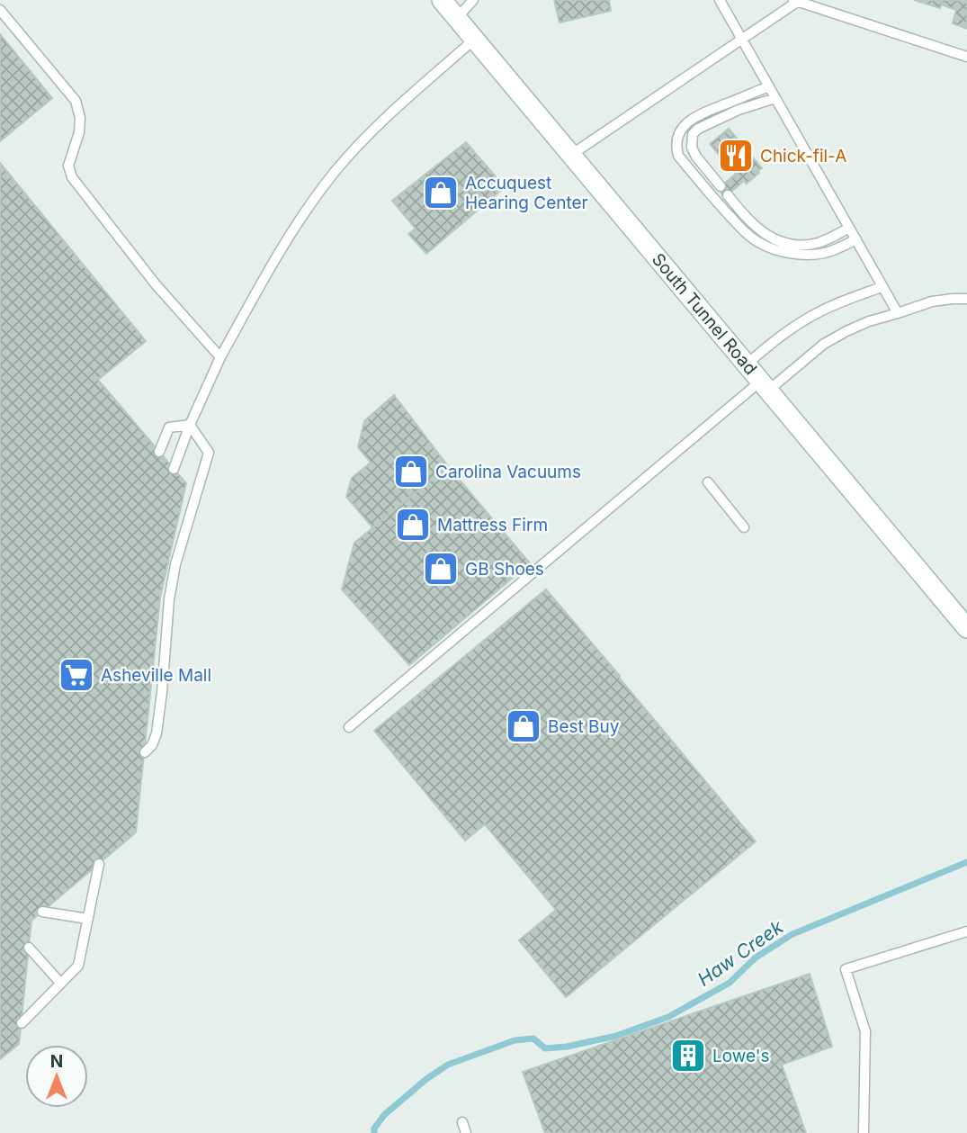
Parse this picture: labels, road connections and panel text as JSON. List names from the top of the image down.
{
  "streets": {
    "main road": ["South Tunnel Road"]
  },
  "water": ["Haw Creek"],
  "places": {
    "restaurant": ["Chick-fil-A"],
    "shop": [
      "Accuquest Hearing Center",
      "Carolina Vacuums",
      "Mattress Firm",
      "GB Shoes",
      "Best Buy"
    ],
    "supermarket": ["Asheville Mall"],
    "building": ["Lowe's"]
  },
  "north": "top"
}
